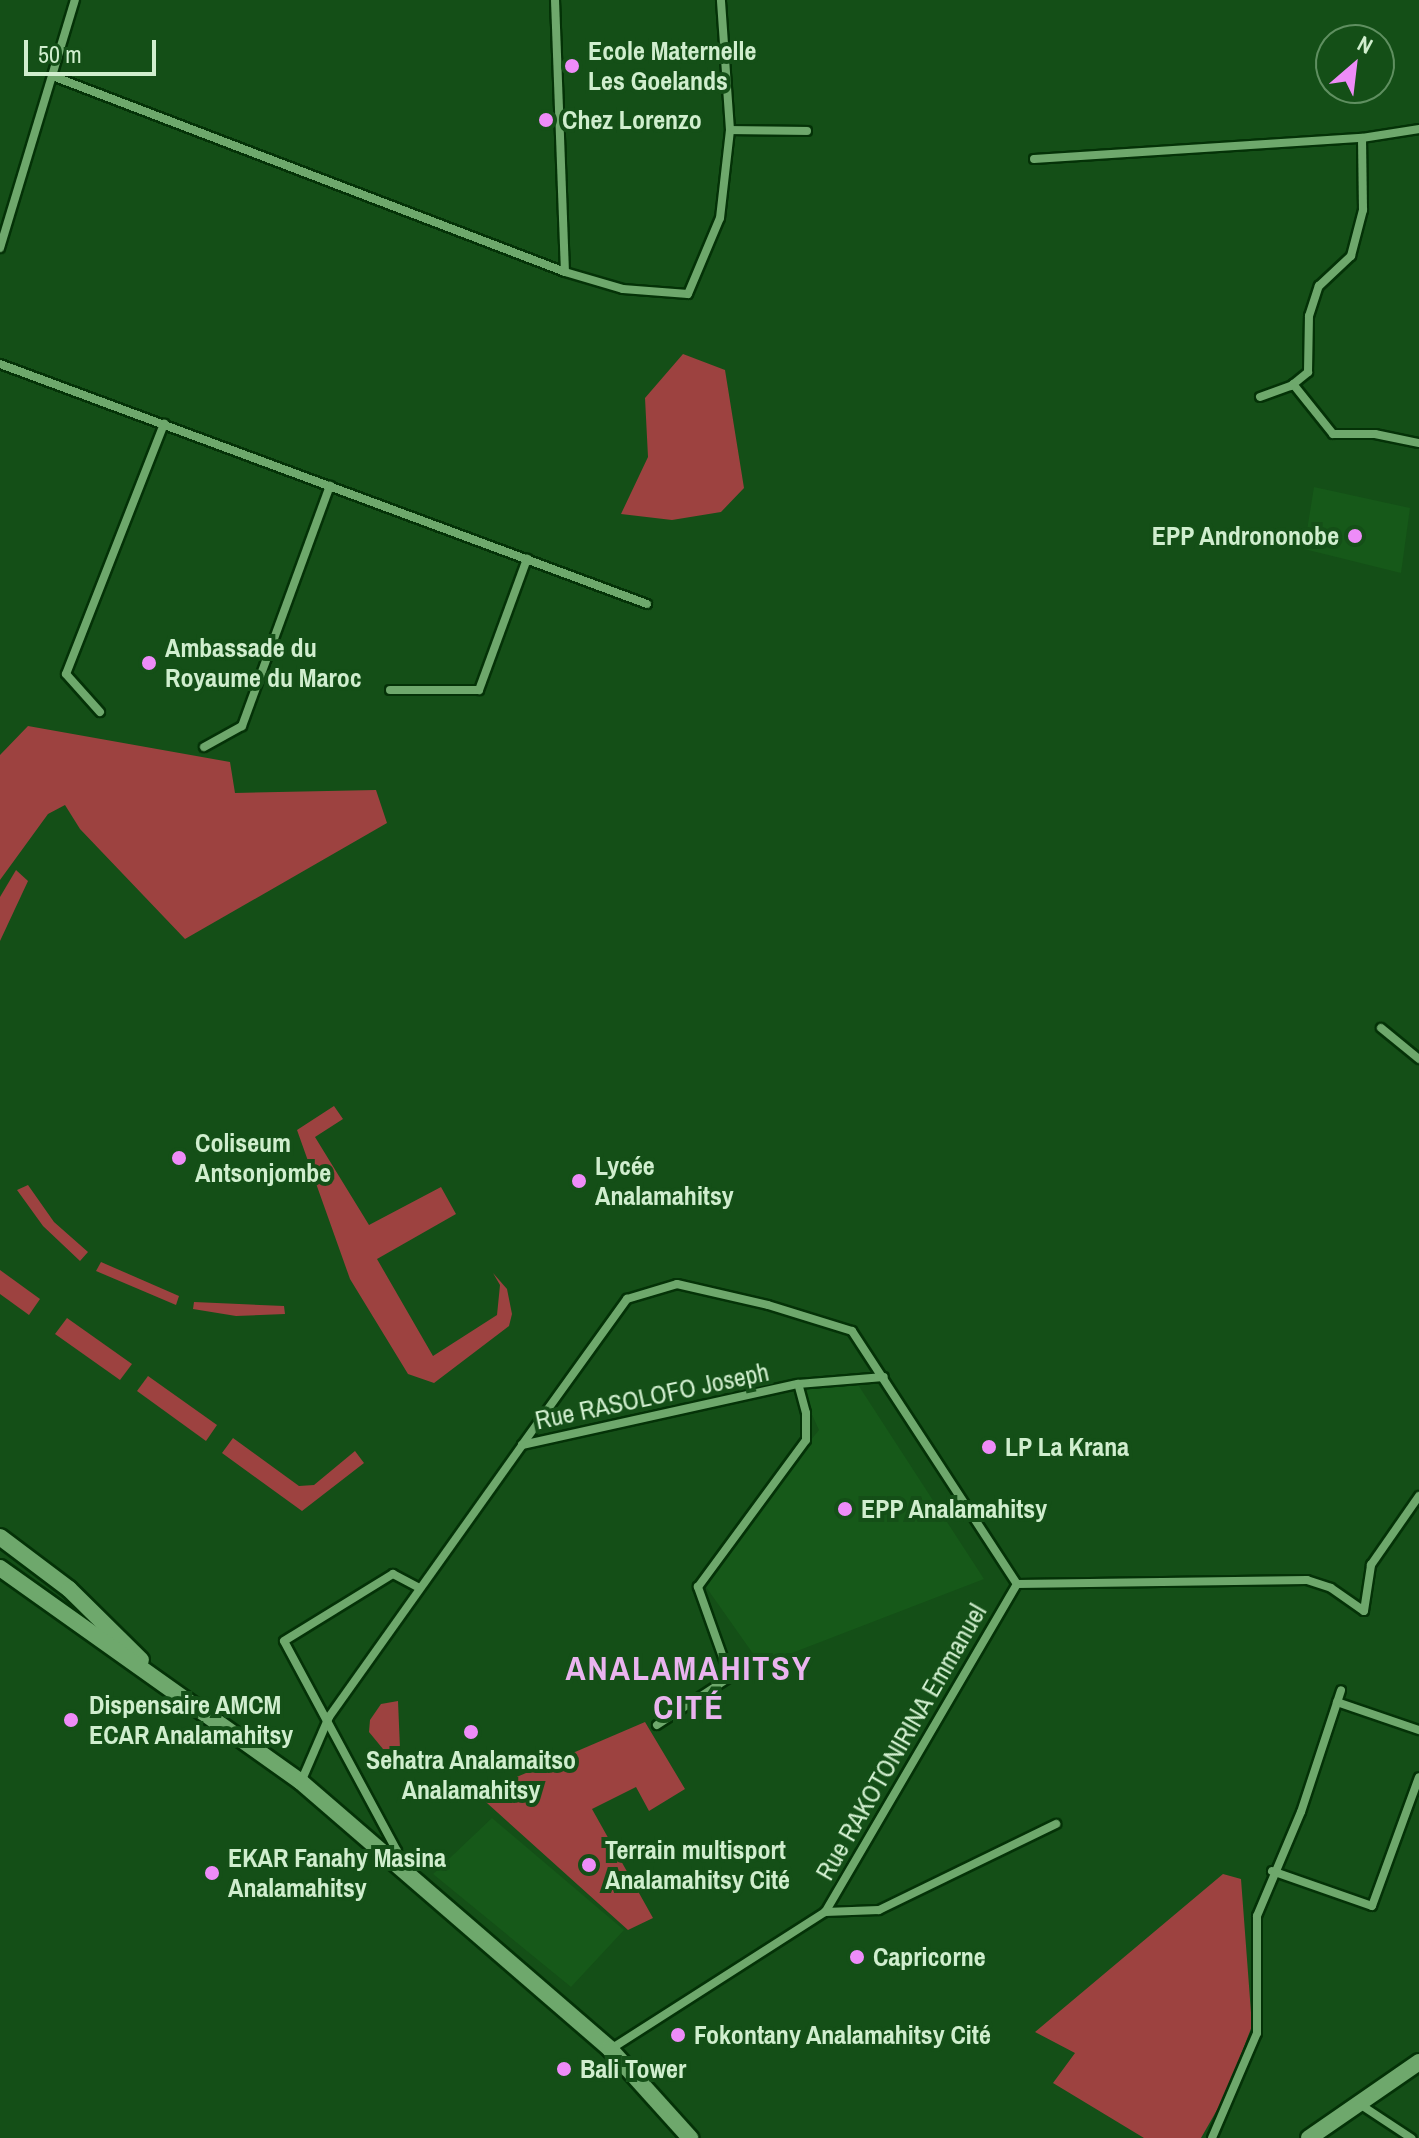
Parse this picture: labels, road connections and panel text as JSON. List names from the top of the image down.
{
  "streets": {
    "street": ["Rue RASOLOFO Joseph", "Rue RAKOTONIRINA Emmanuel"]
  },
  "crossings": [
    ["Rue RASOLOFO Joseph", "Rue RAKOTONIRINA Emmanuel"]
  ],
  "districts": ["ANALAMAHITSY CITÉ"],
  "places": [
    "Ecole Maternelle Les Goelands",
    "Chez Lorenzo",
    "EPP Andrononobe",
    "Ambassade du Royaume du Maroc",
    "Coliseum Antsonjombe",
    "Lycée Analamahitsy",
    "LP La Krana",
    "EPP Analamahitsy",
    "Dispensaire AMCM ECAR Analamahitsy",
    "Sehatra Analamaitso Analamahitsy",
    "Terrain multisport Analamahitsy Cité",
    "EKAR Fanahy Masina Analamahitsy",
    "Capricorne",
    "Fokontany Analamahitsy Cité",
    "Bali Tower"
  ],
  "scale_bar": "50 m",
  "north": "top right"
}
